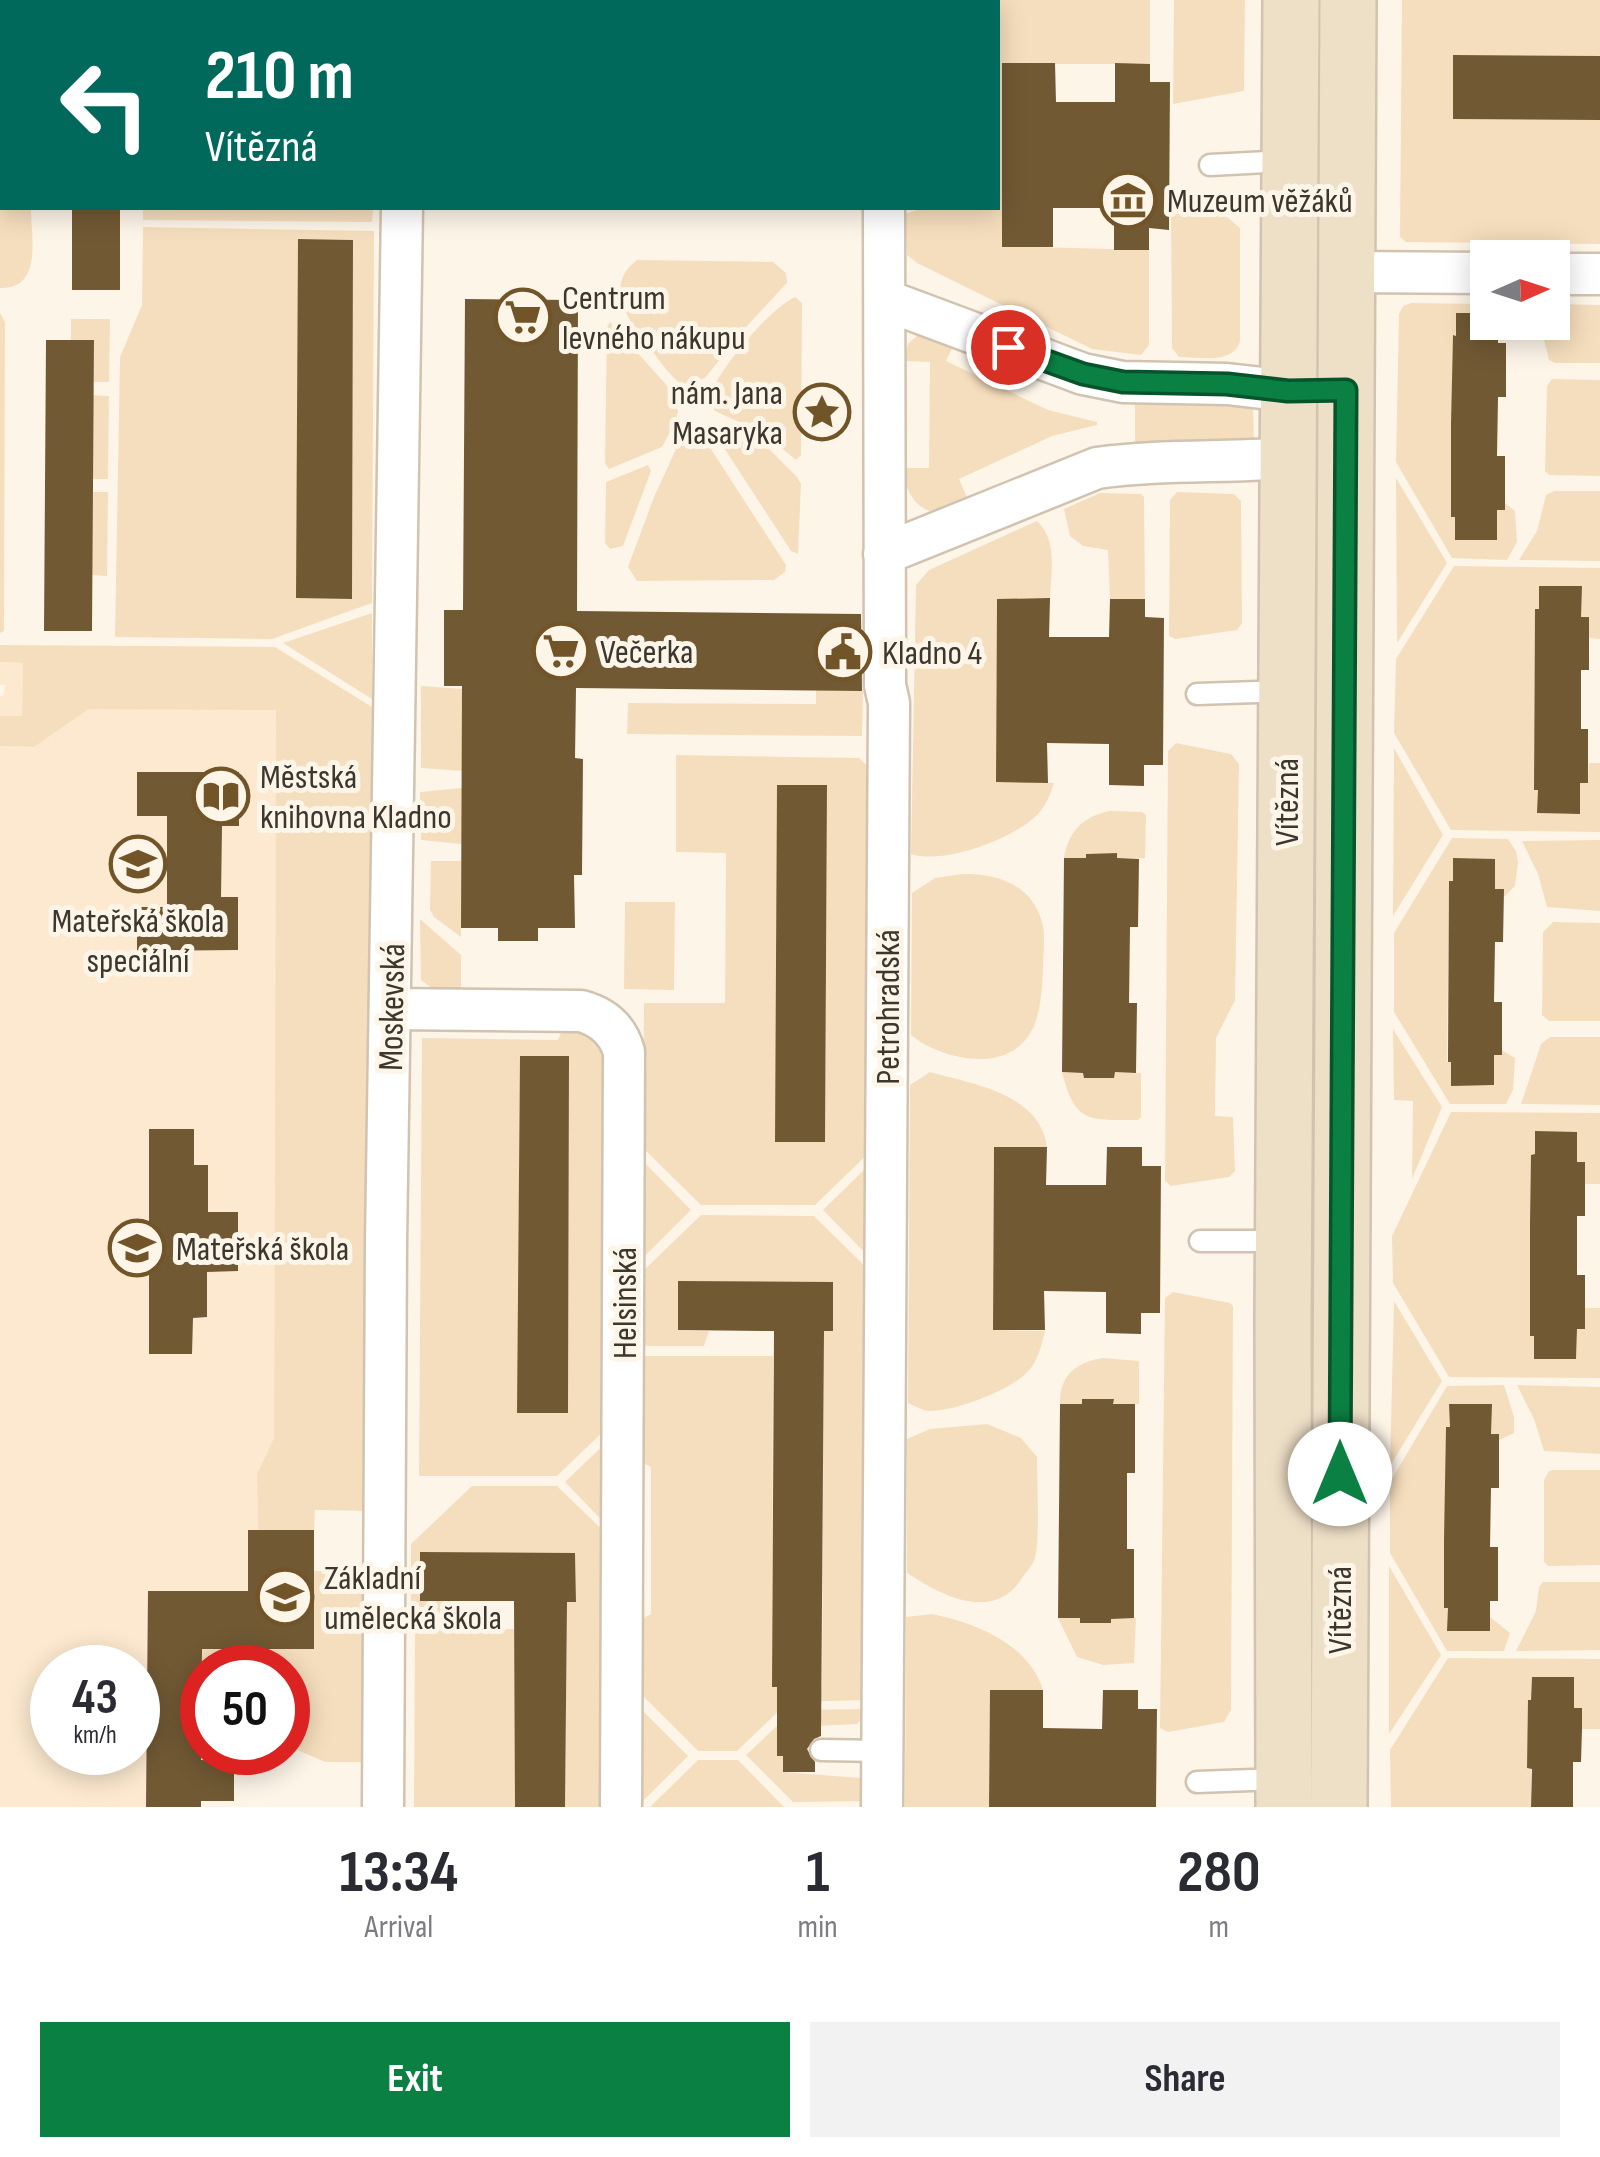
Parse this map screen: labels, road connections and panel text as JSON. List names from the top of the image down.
{
  "streets": {
    "main road": ["Vítězná"],
    "street": ["Moskevská", "Petrohradská", "Helsinská"]
  },
  "crossings": [
    ["Moskevská", "Helsinská"]
  ],
  "places": {
    "museum": ["Muzeum věžáků"],
    "supermarket": ["Centrum levného nákupu", "Večerka"],
    "place": ["nám. Jana Masaryka"],
    "public building": ["Kladno 4"],
    "library": ["Městská knihovna Kladno"],
    "school or university": ["Mateřská škola speciální", "Mateřská škola", "Základní umělecká škola"]
  },
  "north": "right",
  "page": {
    "turn": ["210 m", "Vítězná"],
    "speed": "43 km/h",
    "limit": "50",
    "eta": [
      "13:34",
      "Arrival",
      "1",
      "min",
      "280",
      "m"
    ],
    "buttons": ["Exit", "Share"]
  }
}
